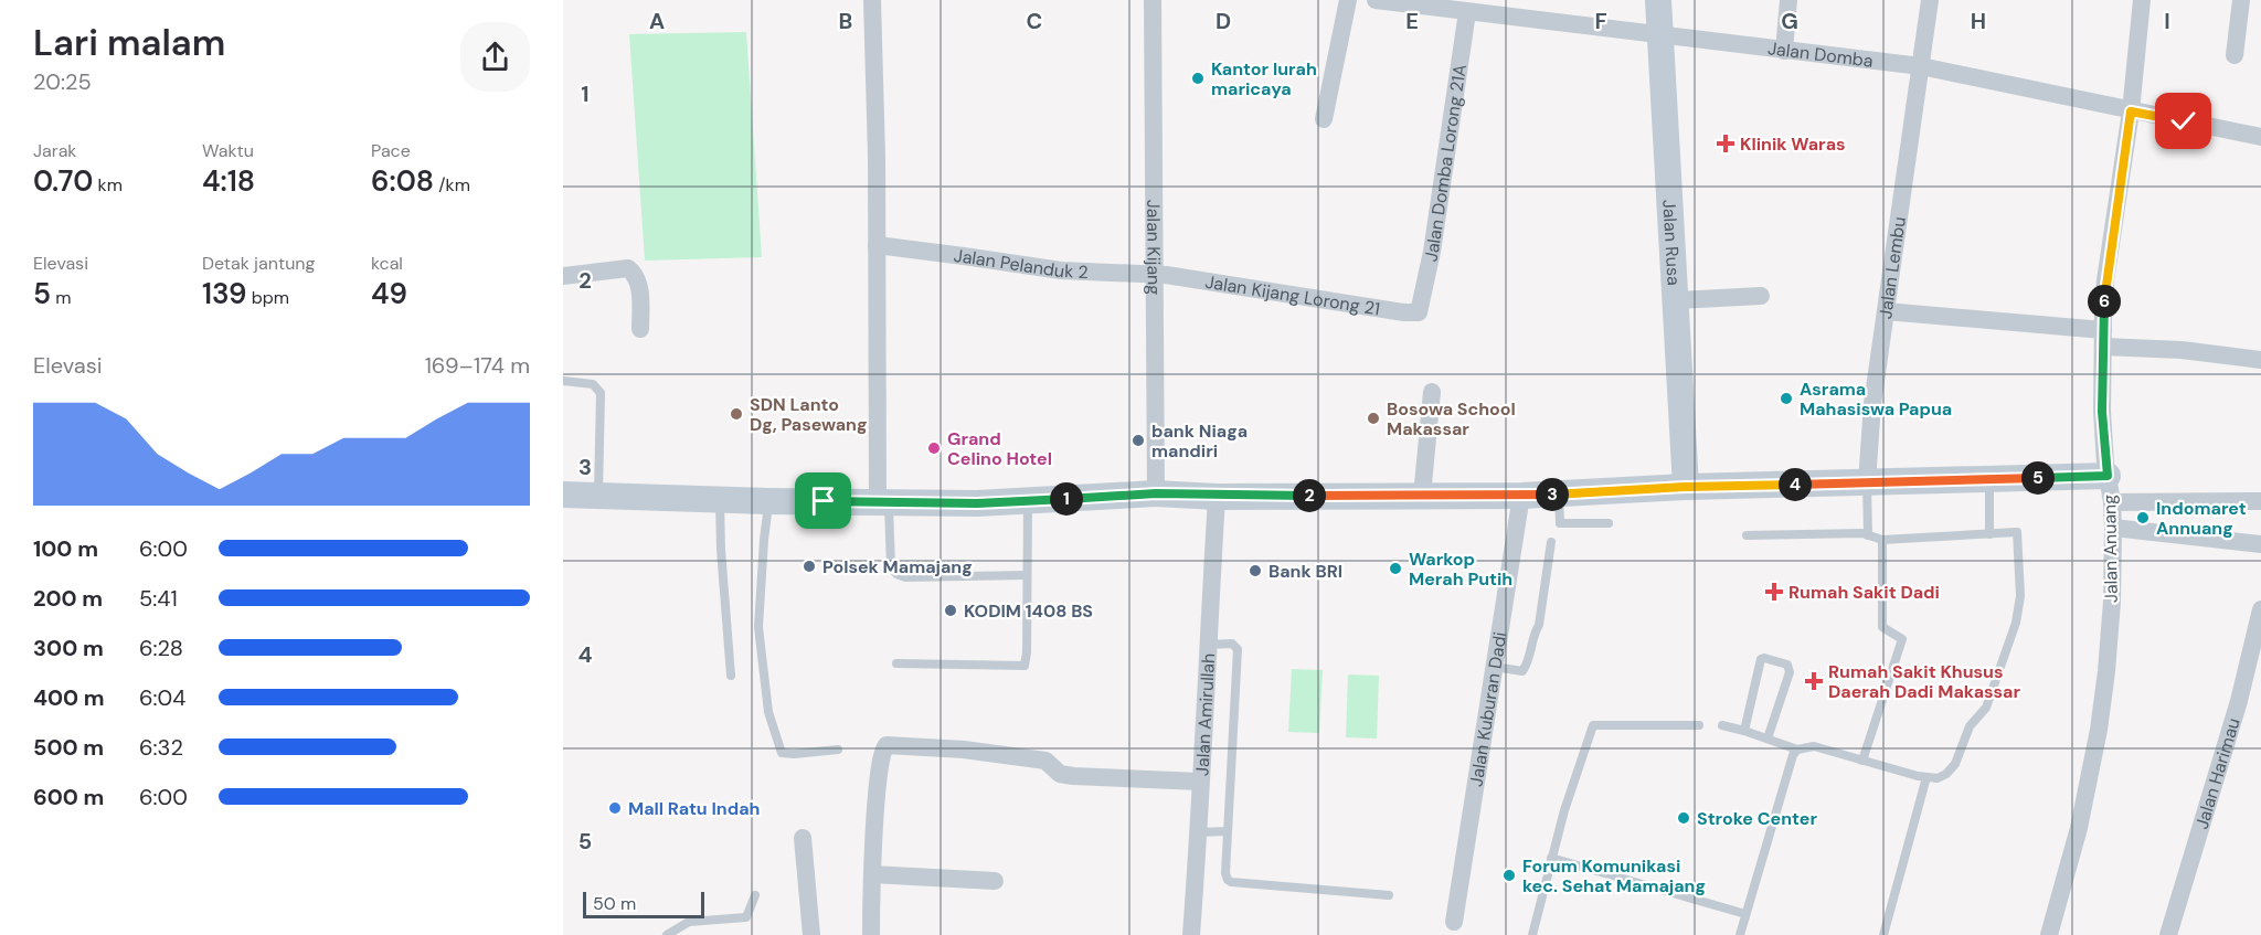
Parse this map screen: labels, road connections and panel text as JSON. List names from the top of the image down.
{
  "streets": {
    "main road": ["Jalan Rusa"],
    "street": [
      "Jalan Domba",
      "Jalan Domba Lorong 21A",
      "Jalan Kijang",
      "Jalan Pelanduk 2",
      "Jalan Lembu",
      "Jalan Kijang Lorong 21",
      "Jalan Anuang",
      "Jalan Kuburan Dadi",
      "Jalan Amirullah",
      "Jalan Harimau"
    ]
  },
  "crossings": [
    ["Jalan Domba", "Jalan Domba Lorong 21A"],
    ["Jalan Domba", "Jalan Rusa"],
    ["Jalan Domba", "Jalan Lembu"],
    ["Jalan Domba", "Jalan Anuang"],
    ["Jalan Domba Lorong 21A", "Jalan Kijang Lorong 21"],
    ["Jalan Kijang", "Jalan Pelanduk 2"],
    ["Jalan Kijang", "Jalan Kijang Lorong 21"],
    ["Jalan Pelanduk 2", "Jalan Kijang Lorong 21"]
  ],
  "places": {
    "other": [
      "Kantor lurah maricaya",
      "Asrama Mahasiswa Papua",
      "SDN Lanto Dg, Pasewang",
      "Bosowa School Makassar",
      "bank Niaga mandiri",
      "Grand Celino Hotel",
      "Indomaret Annuang",
      "Polsek Mamajang",
      "Warkop Merah Putih",
      "Bank BRI",
      "KODIM 1408 BS",
      "Mall Ratu Indah",
      "Stroke Center",
      "Forum Komunikasi kec. Sehat Mamajang"
    ],
    "health": ["Klinik Waras", "Rumah Sakit Dadi", "Rumah Sakit Khusus Daerah Dadi Makassar"]
  },
  "scale_bar": "50 m",
  "page": {
    "heading": ["Lari malam", "20:25"],
    "stats": [
      ["Jarak", "0.70 km"],
      ["Waktu", "4:18"],
      ["Pace", "6:08 /km"],
      ["Elevasi", "5 m"],
      ["Detak jantung", "139 bpm"],
      ["kcal", "49"]
    ],
    "pins": [
      "6",
      "5",
      "4",
      "3",
      "2",
      "1"
    ],
    "chart": ["Elevasi", "169–174 m"],
    "list": [
      {
        "name": "100 m",
        "note": "6:00"
      },
      {
        "name": "200 m",
        "note": "5:41"
      },
      {
        "name": "300 m",
        "note": "6:28"
      },
      {
        "name": "400 m",
        "note": "6:04"
      },
      {
        "name": "500 m",
        "note": "6:32"
      },
      {
        "name": "600 m",
        "note": "6:00"
      }
    ],
    "scale": "50 m"
  },
  "grid": {
    "columns": [
      "A",
      "B",
      "C",
      "D",
      "E",
      "F",
      "G",
      "H",
      "I"
    ],
    "rows": [
      "1",
      "2",
      "3",
      "4",
      "5"
    ]
  }
}
